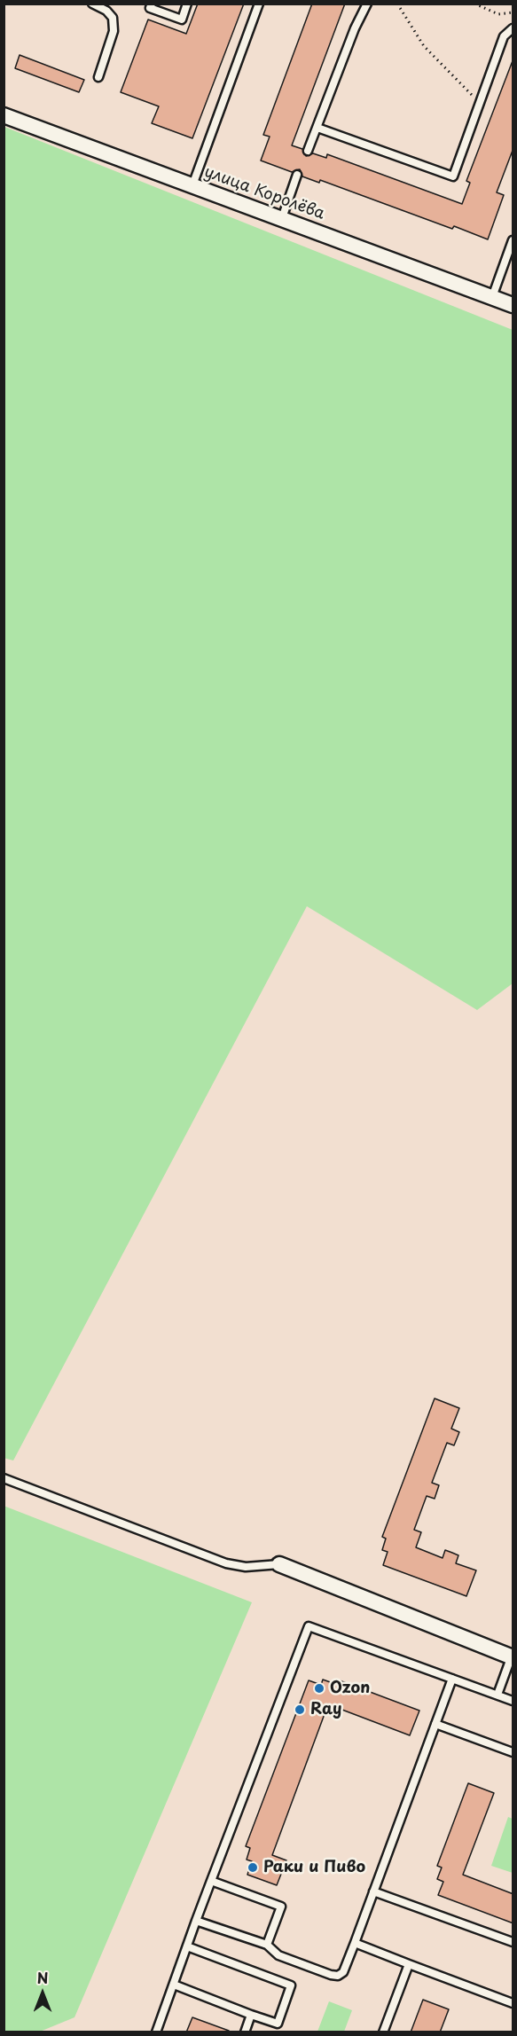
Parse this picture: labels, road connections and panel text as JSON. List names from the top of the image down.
{
  "streets": {
    "street": ["улица Королёва"]
  },
  "places": ["Ozon", "Ray", "Раки и Пиво"],
  "north": "top"
}
